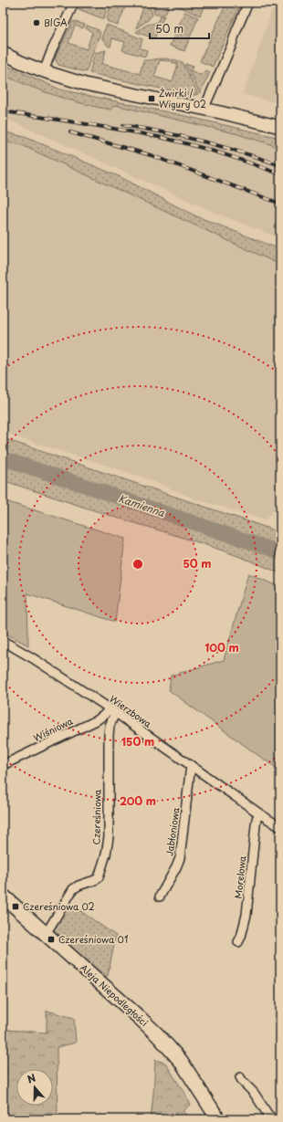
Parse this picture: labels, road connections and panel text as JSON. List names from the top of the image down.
{
  "streets": {
    "main road": ["Aleja Niepodległości"],
    "street": [
      "Wierzbowa",
      "Wiśniowa",
      "Czereśniowa",
      "Jabłoniowa",
      "Morelowa"
    ]
  },
  "crossings": [
    ["Wierzbowa", "Wiśniowa"],
    ["Wierzbowa", "Czereśniowa"],
    ["Wierzbowa", "Jabłoniowa"],
    ["Wierzbowa", "Morelowa"],
    ["Wiśniowa", "Czereśniowa"],
    ["Czereśniowa", "Aleja Niepodległości"]
  ],
  "water": ["Kamienna"],
  "places": {
    "other": ["BIGA"],
    "transit": ["Żwirki / Wigury 02", "Czereśniowa 02", "Czereśniowa 01"]
  },
  "scale_bar": "50 m",
  "north": "top",
  "rings": [
    "50 m",
    "100 m",
    "150 m",
    "200 m"
  ]
}
